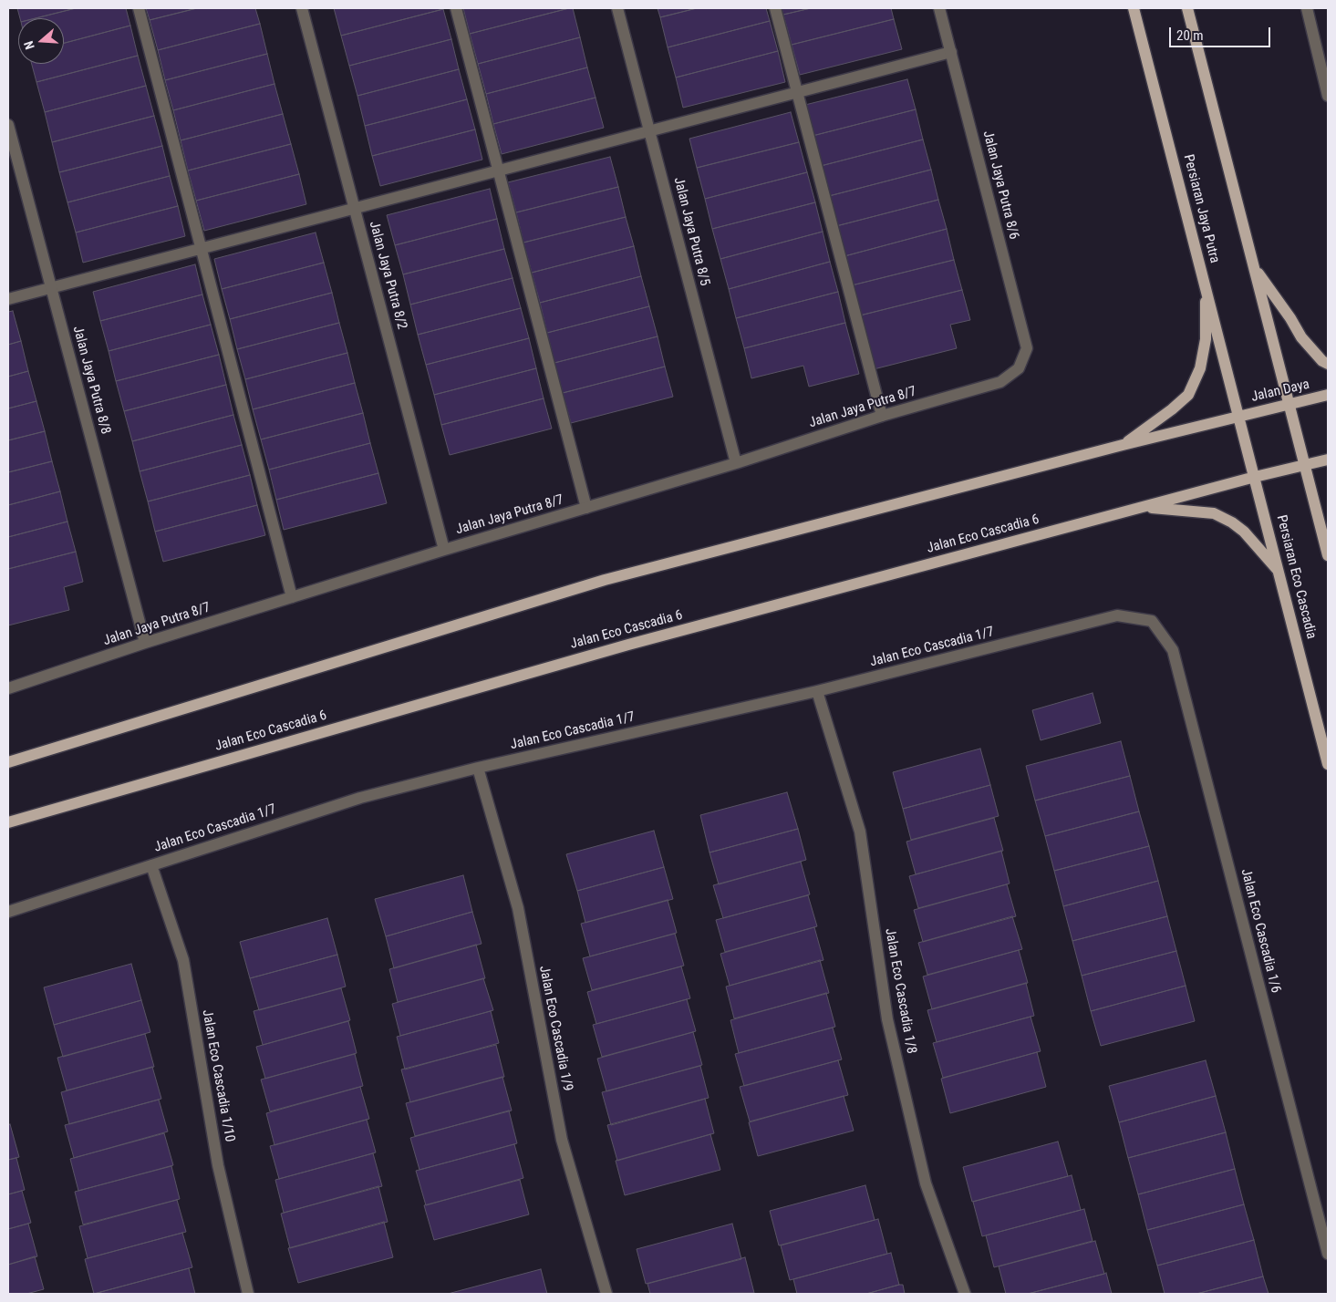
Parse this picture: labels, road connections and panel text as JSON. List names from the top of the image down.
{
  "streets": {
    "main road": [
      "Persiaran Jaya Putra",
      "Jalan Daya",
      "Jalan Eco Cascadia 6",
      "Persiaran Eco Cascadia"
    ],
    "street": [
      "Jalan Jaya Putra 8/6",
      "Jalan Jaya Putra 8/5",
      "Jalan Jaya Putra 8/2",
      "Jalan Jaya Putra 8/8",
      "Jalan Jaya Putra 8/7",
      "Jalan Eco Cascadia 1/7",
      "Jalan Eco Cascadia 1/6",
      "Jalan Eco Cascadia 1/8",
      "Jalan Eco Cascadia 1/9",
      "Jalan Eco Cascadia 1/10"
    ]
  },
  "crossings": [
    ["Jalan Jaya Putra 8/6", "Jalan Jaya Putra 8/7"],
    ["Persiaran Jaya Putra", "Jalan Daya"],
    ["Persiaran Jaya Putra", "Jalan Eco Cascadia 6"],
    ["Persiaran Jaya Putra", "Persiaran Eco Cascadia"],
    ["Jalan Jaya Putra 8/5", "Jalan Jaya Putra 8/7"],
    ["Jalan Jaya Putra 8/2", "Jalan Jaya Putra 8/7"],
    ["Jalan Jaya Putra 8/8", "Jalan Jaya Putra 8/7"],
    ["Jalan Eco Cascadia 6", "Persiaran Eco Cascadia"],
    ["Jalan Eco Cascadia 1/7", "Jalan Eco Cascadia 1/6"],
    ["Jalan Eco Cascadia 1/7", "Jalan Eco Cascadia 1/8"],
    ["Jalan Eco Cascadia 1/7", "Jalan Eco Cascadia 1/9"],
    ["Jalan Eco Cascadia 1/7", "Jalan Eco Cascadia 1/10"]
  ],
  "scale_bar": "20 m",
  "north": "left"
}
